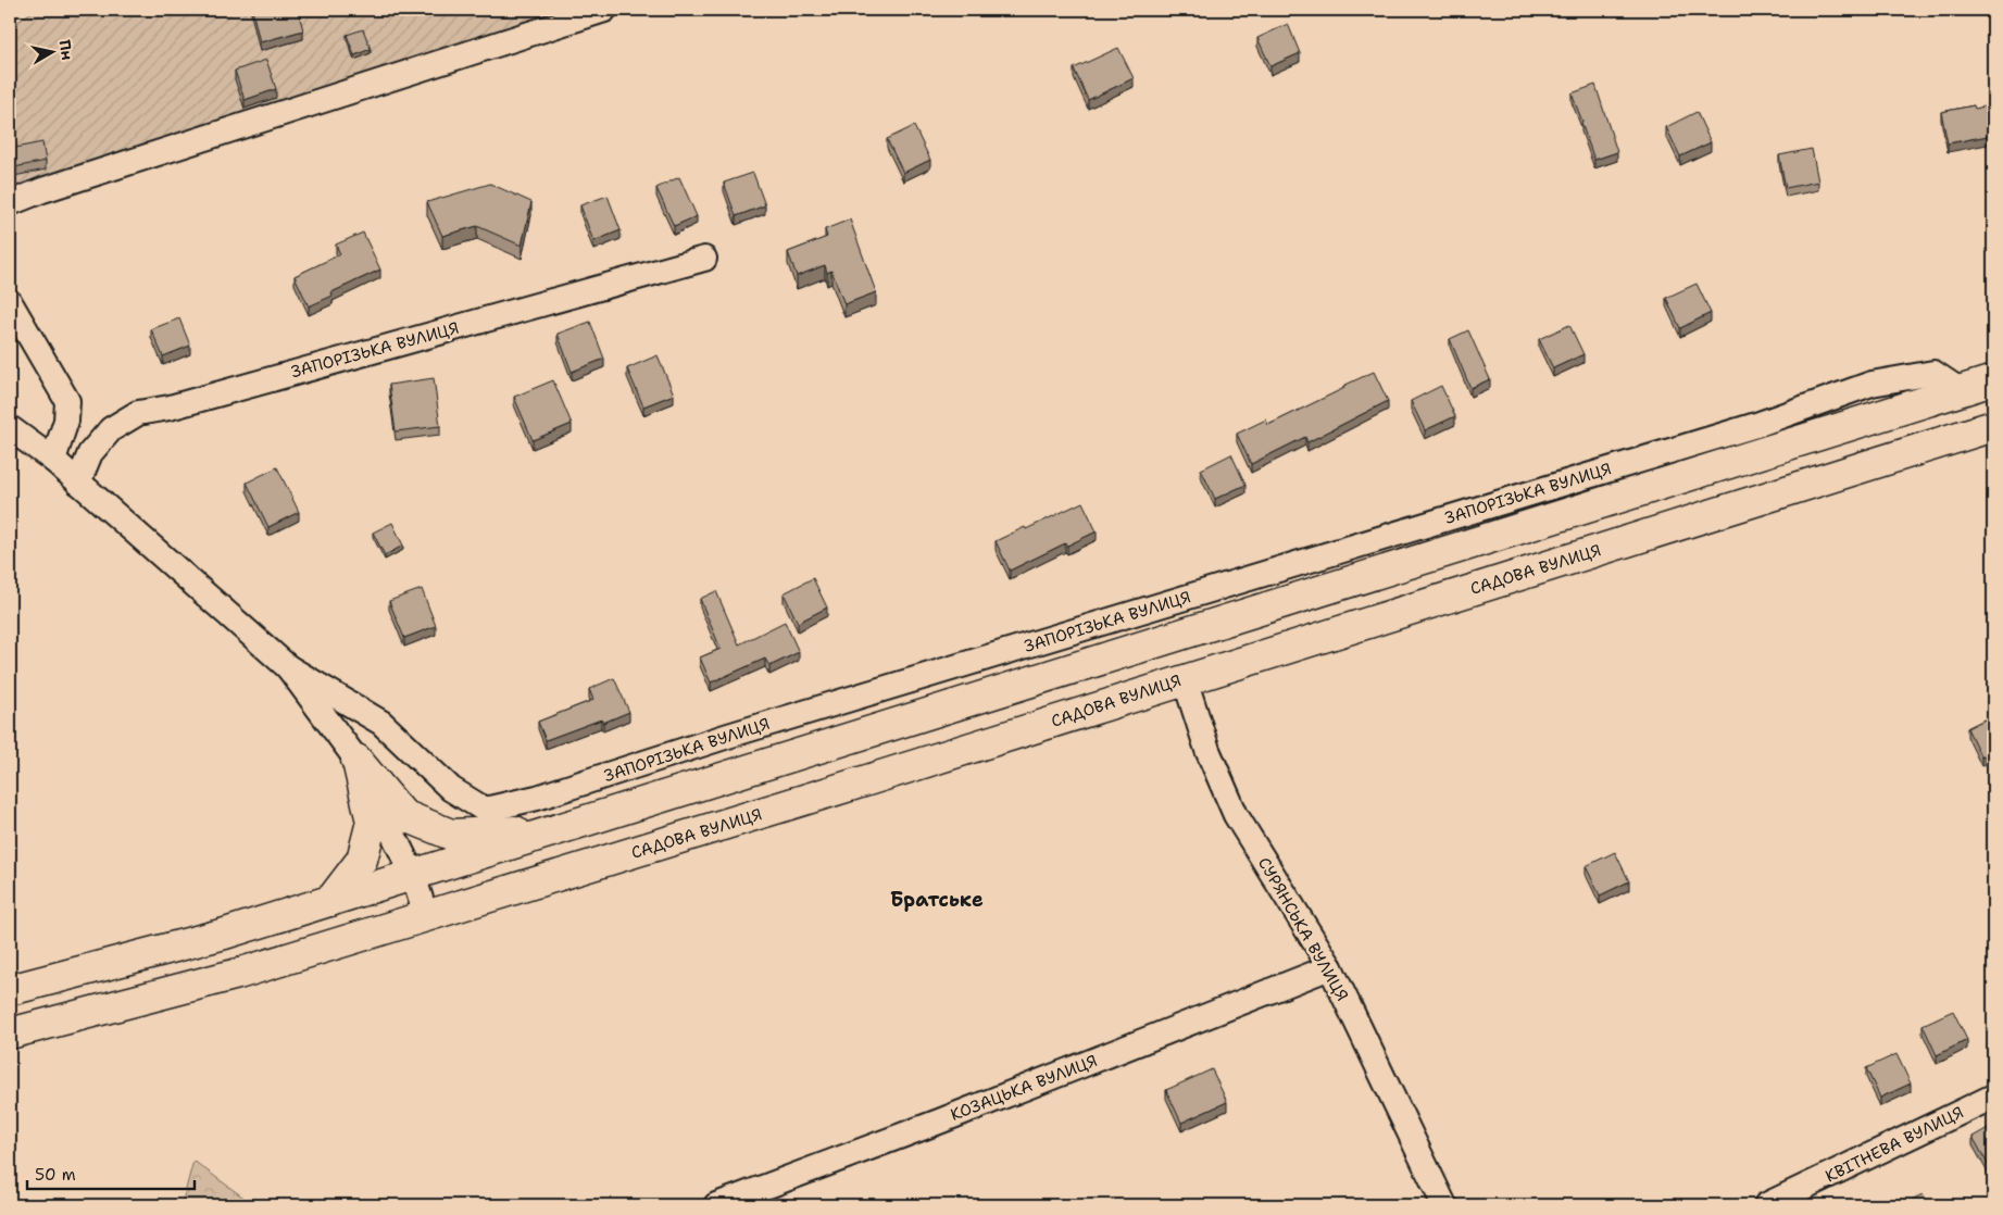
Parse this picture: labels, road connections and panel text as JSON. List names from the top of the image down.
{
  "streets": {
    "main road": ["САДОВА ВУЛИЦЯ"],
    "street": [
      "ЗАПОРІЗЬКА ВУЛИЦЯ",
      "СУРЯНСЬКА ВУЛИЦЯ",
      "КОЗАЦЬКА ВУЛИЦЯ",
      "КВІТНЕВА ВУЛИЦЯ"
    ]
  },
  "crossings": [
    ["САДОВА ВУЛИЦЯ", "СУРЯНСЬКА ВУЛИЦЯ"],
    ["СУРЯНСЬКА ВУЛИЦЯ", "КОЗАЦЬКА ВУЛИЦЯ"]
  ],
  "districts": ["Братське"],
  "scale_bar": "50 m",
  "north": "right"
}
